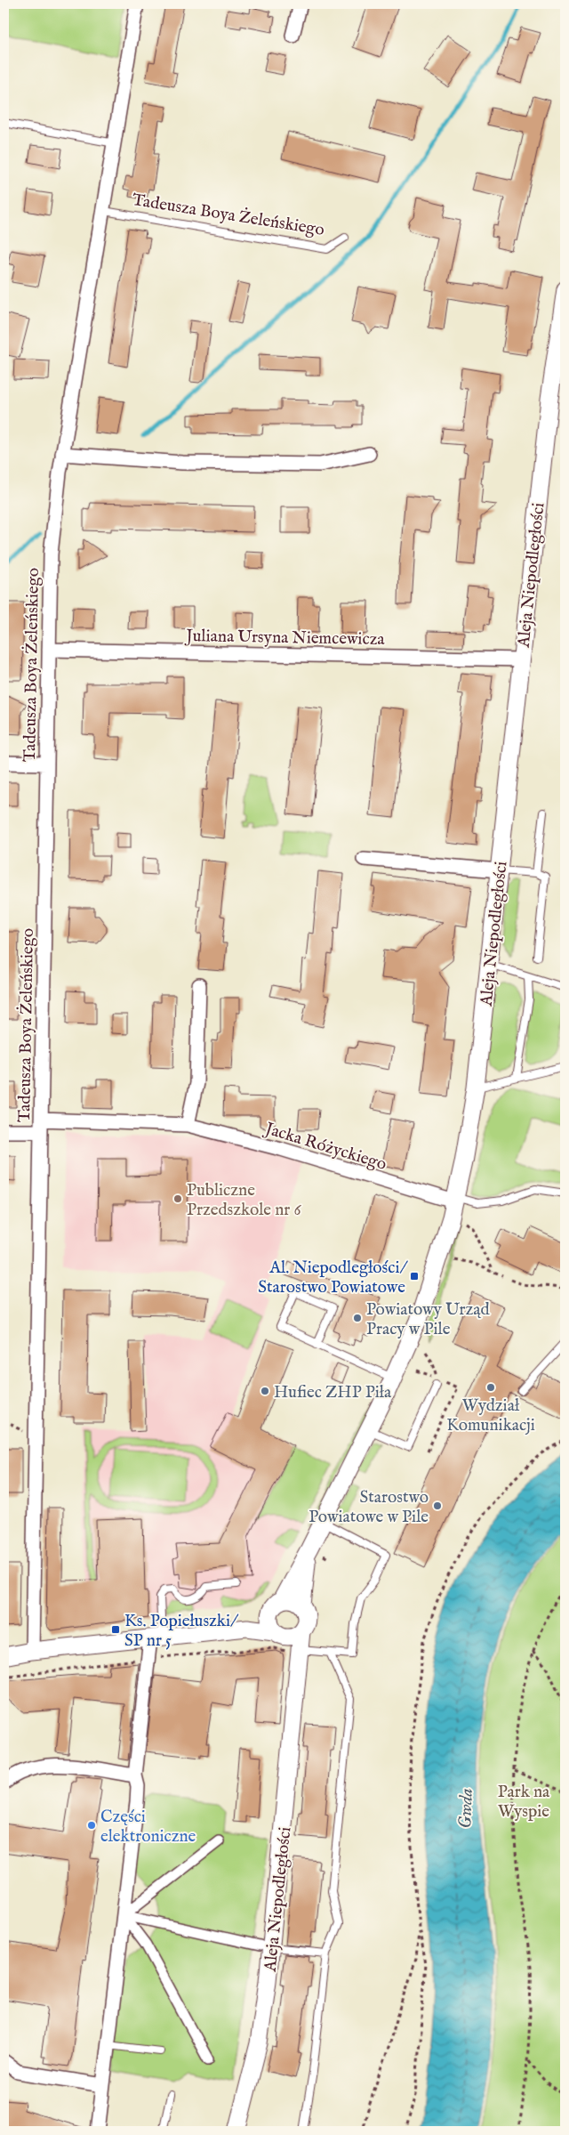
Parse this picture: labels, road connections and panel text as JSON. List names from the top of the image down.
{
  "streets": {
    "street": [
      "Tadeusza Boya Żeleńskiego",
      "Aleja Niepodległości",
      "Juliana Ursyna Niemcewicza",
      "Jacka Różyckiego"
    ]
  },
  "crossings": [
    ["Tadeusza Boya Żeleńskiego", "Juliana Ursyna Niemcewicza"],
    ["Tadeusza Boya Żeleńskiego", "Jacka Różyckiego"],
    ["Aleja Niepodległości", "Juliana Ursyna Niemcewicza"],
    ["Aleja Niepodległości", "Jacka Różyckiego"]
  ],
  "water": ["Gwda"],
  "parks": ["Park na Wyspie"],
  "places": {
    "other": [
      "Publiczne Przedszkole nr 6",
      "Powiatowy Urząd Pracy w Pile",
      "Wydział Komunikacji",
      "Hufiec ZHP Piła",
      "Starostwo Powiatowe w Pile",
      "Części elektroniczne"
    ],
    "transit": ["Al. Niepodległości/ Starostwo Powiatowe", "Ks. Popiełuszki/ SP nr 5"]
  }
}
